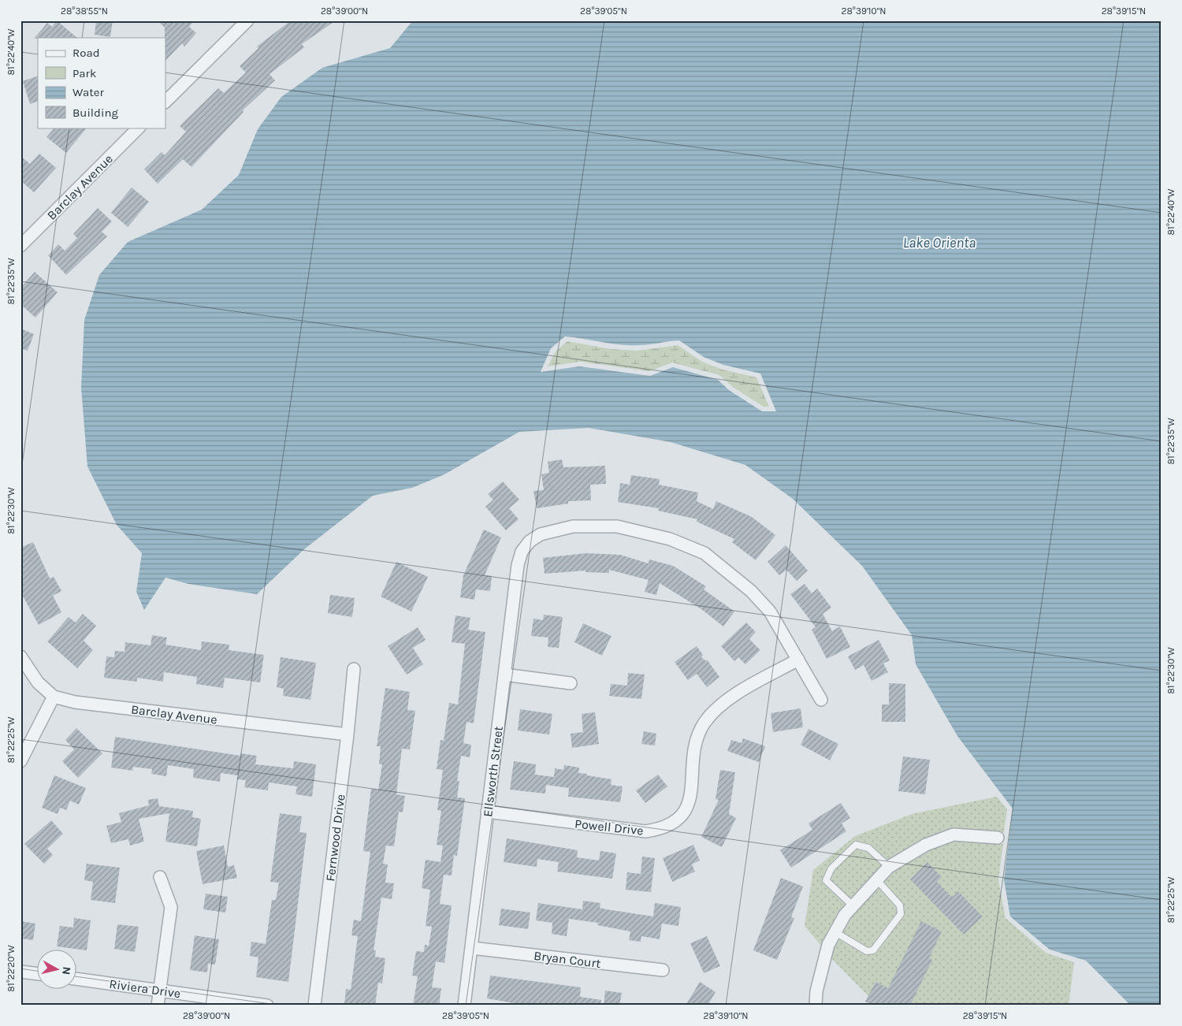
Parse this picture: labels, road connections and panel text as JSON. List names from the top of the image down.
{
  "streets": {
    "street": [
      "Barclay Avenue",
      "Ellsworth Street",
      "Powell Drive",
      "Fernwood Drive",
      "Bryan Court",
      "Riviera Drive"
    ]
  },
  "crossings": [
    ["Barclay Avenue", "Fernwood Drive"],
    ["Ellsworth Street", "Powell Drive"],
    ["Ellsworth Street", "Bryan Court"]
  ],
  "water": ["Lake Orienta"],
  "legend": [
    "Road",
    "Park",
    "Water",
    "Building"
  ],
  "north": "right",
  "coordinates": [
    "28°38'55\"N",
    "28°39'00\"N",
    "28°39'05\"N",
    "28°39'10\"N",
    "28°39'15\"N",
    "81°22'40\"W",
    "81°22'35\"W",
    "81°22'30\"W",
    "81°22'25\"W",
    "81°22'20\"W"
  ]
}
